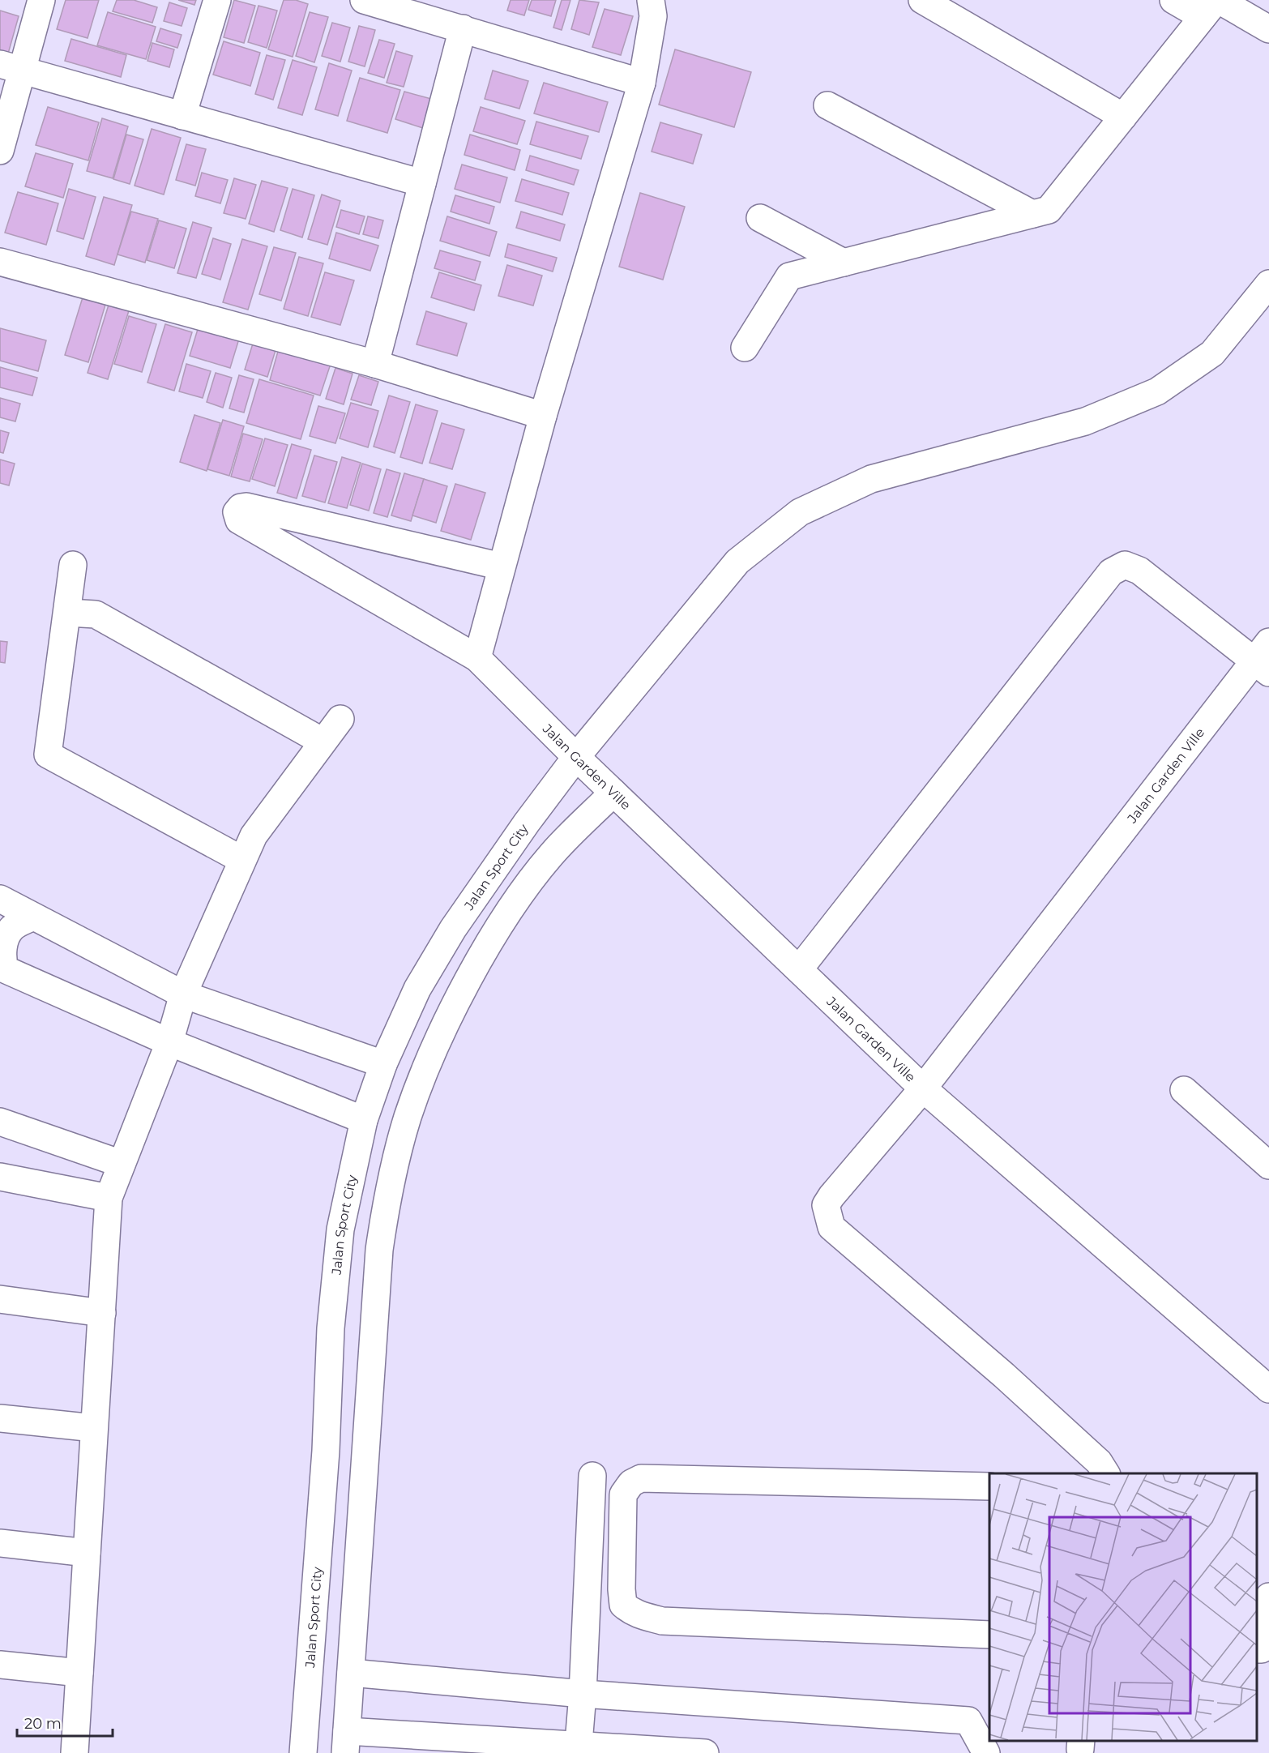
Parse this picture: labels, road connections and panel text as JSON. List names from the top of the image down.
{
  "streets": {
    "street": ["Jalan Garden Ville", "Jalan Sport City"]
  },
  "crossings": [
    ["Jalan Garden Ville", "Jalan Sport City"]
  ],
  "scale_bar": "20 m"
}
